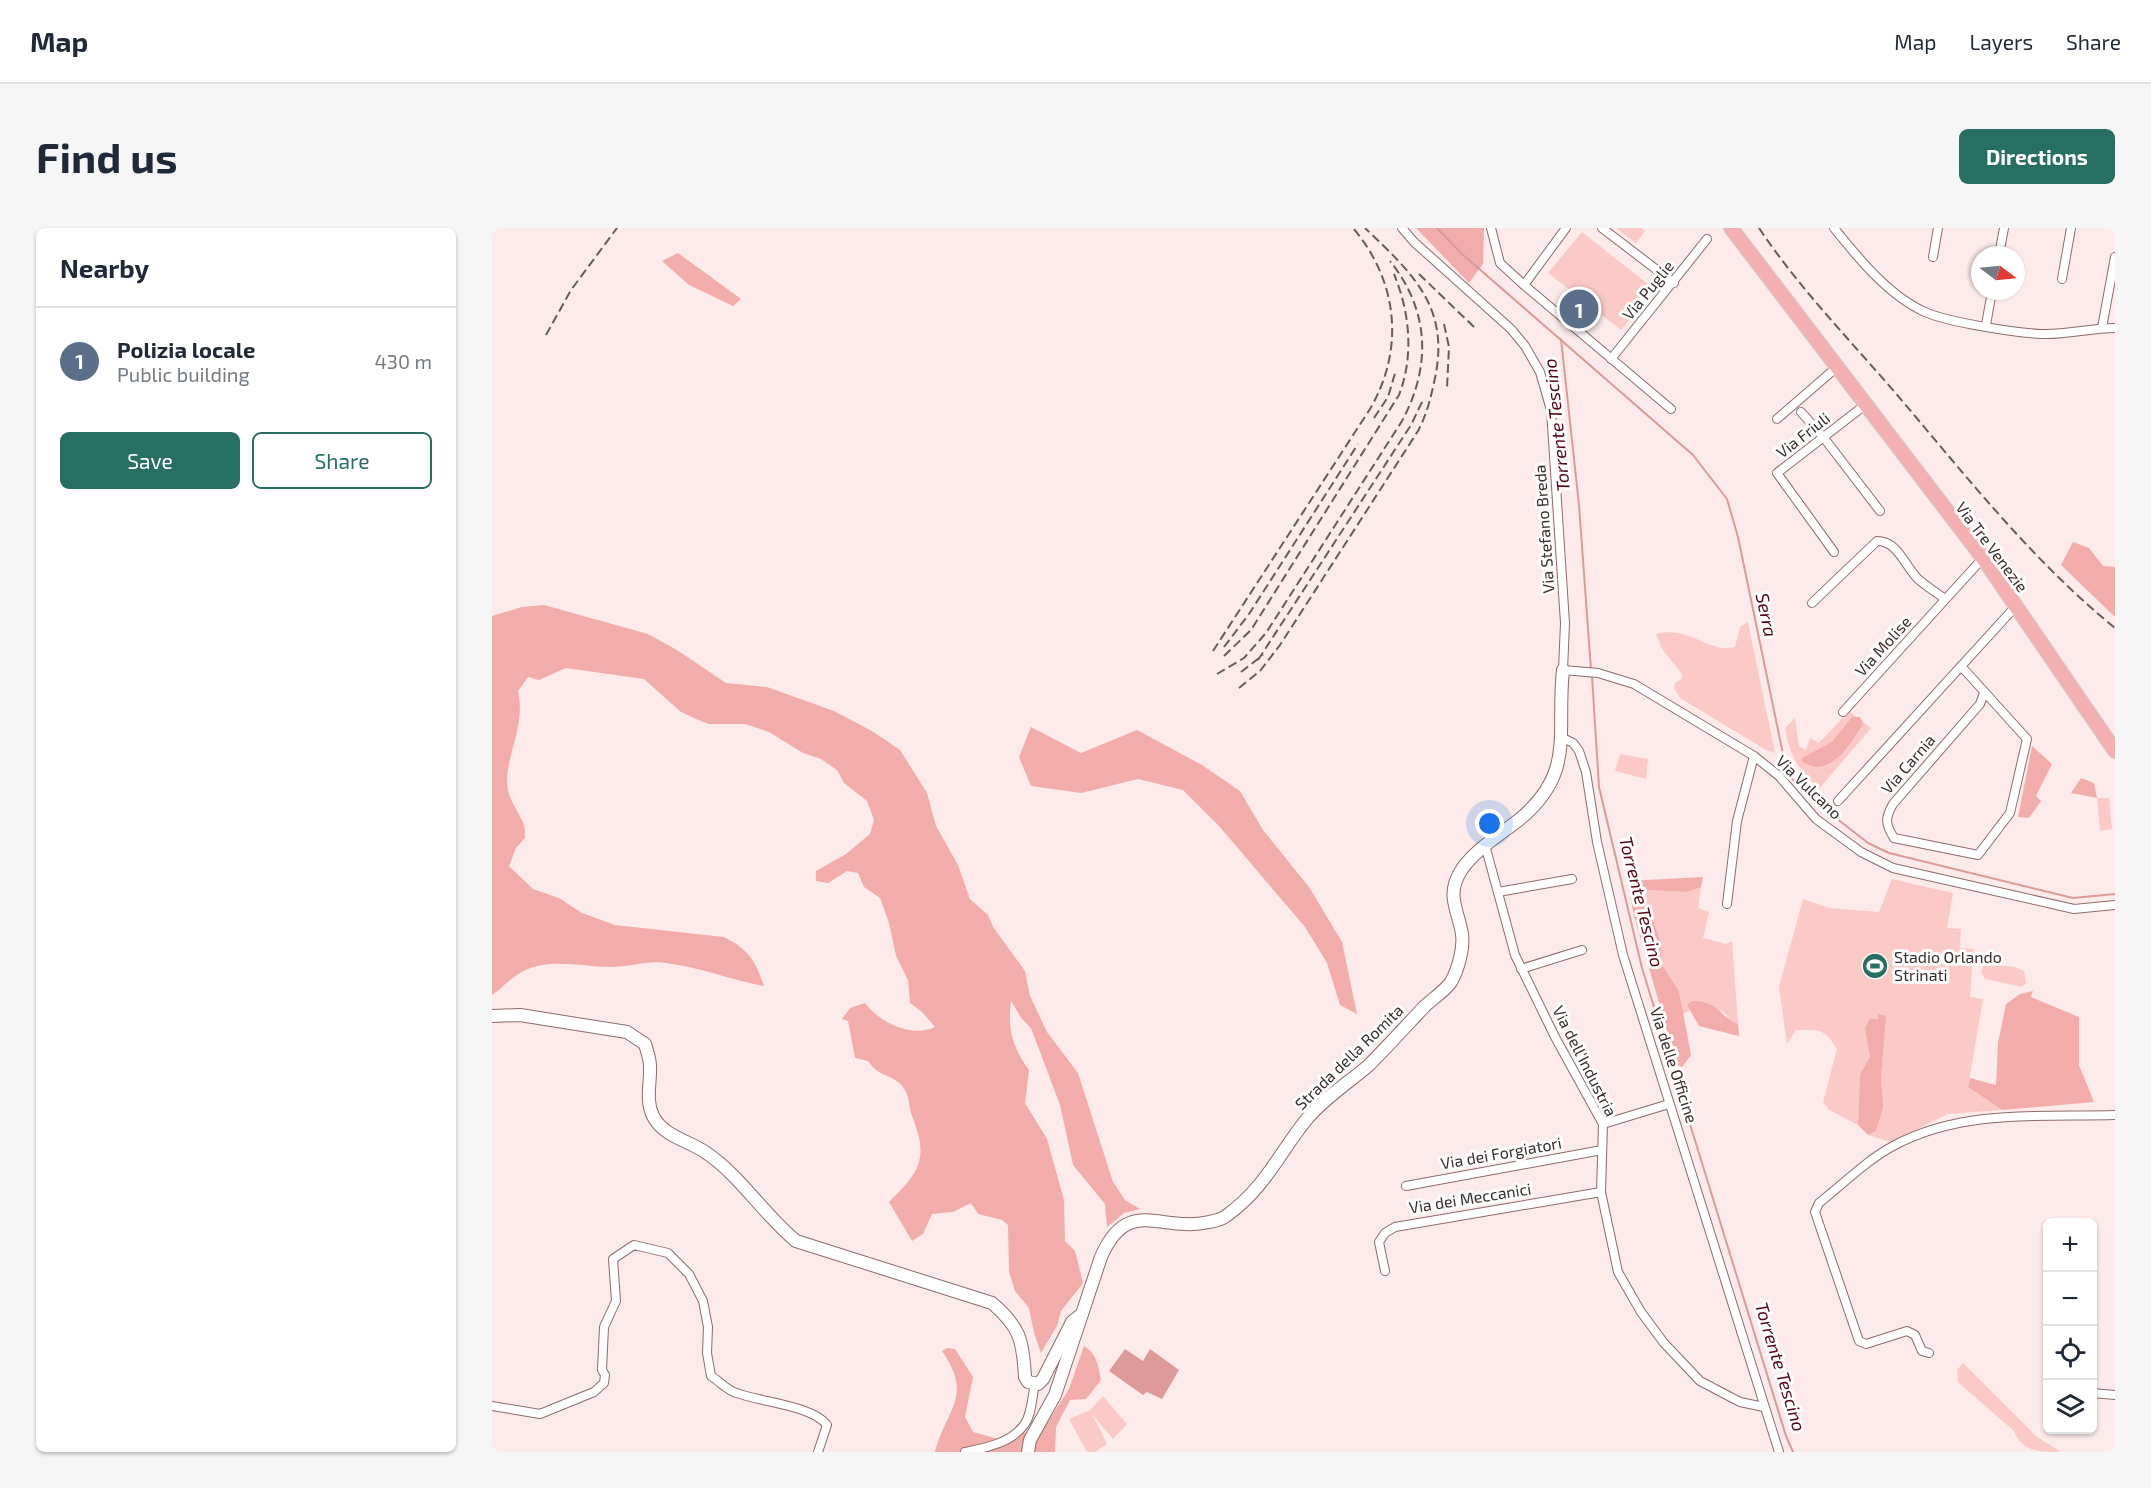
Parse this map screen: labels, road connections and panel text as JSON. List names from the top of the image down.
{
  "streets": {
    "main road": ["Via Tre Venezie"],
    "street": [
      "Via Puglie",
      "Via Friuli",
      "Via Stefano Breda",
      "Via Molise",
      "Via Carnia",
      "Via Vulcano",
      "Strada della Romita",
      "Via dell'Industria",
      "Via delle Officine",
      "Via dei Forgiatori",
      "Via dei Meccanici"
    ]
  },
  "crossings": [
    ["Via Friuli", "Via Tre Venezie"],
    ["Via Stefano Breda", "Via Vulcano"],
    ["Via Stefano Breda", "Strada della Romita"],
    ["Via Tre Venezie", "Via Molise"],
    ["Via Tre Venezie", "Via Carnia"],
    ["Via Vulcano", "Strada della Romita"],
    ["Strada della Romita", "Via dell'Industria"],
    ["Strada della Romita", "Via delle Officine"],
    ["Via dell'Industria", "Via delle Officine"],
    ["Via dell'Industria", "Via dei Forgiatori"],
    ["Via dell'Industria", "Via dei Meccanici"]
  ],
  "water": ["Torrente Tescino", "Serra"],
  "places": {
    "sports": ["Stadio Orlando Strinati"]
  },
  "north": "right",
  "page": {
    "header": "Map",
    "nav": ["Map", "Layers", "Share"],
    "buttons": [
      "Directions",
      ["Save", "Share"]
    ],
    "title": "Find us",
    "heading": "Nearby",
    "pins": "1",
    "list": [
      {
        "mark": "1",
        "name": "Polizia locale",
        "note": "Public building",
        "value": "430 m"
      }
    ],
    "map_buttons": ["+", "−"]
  }
}
